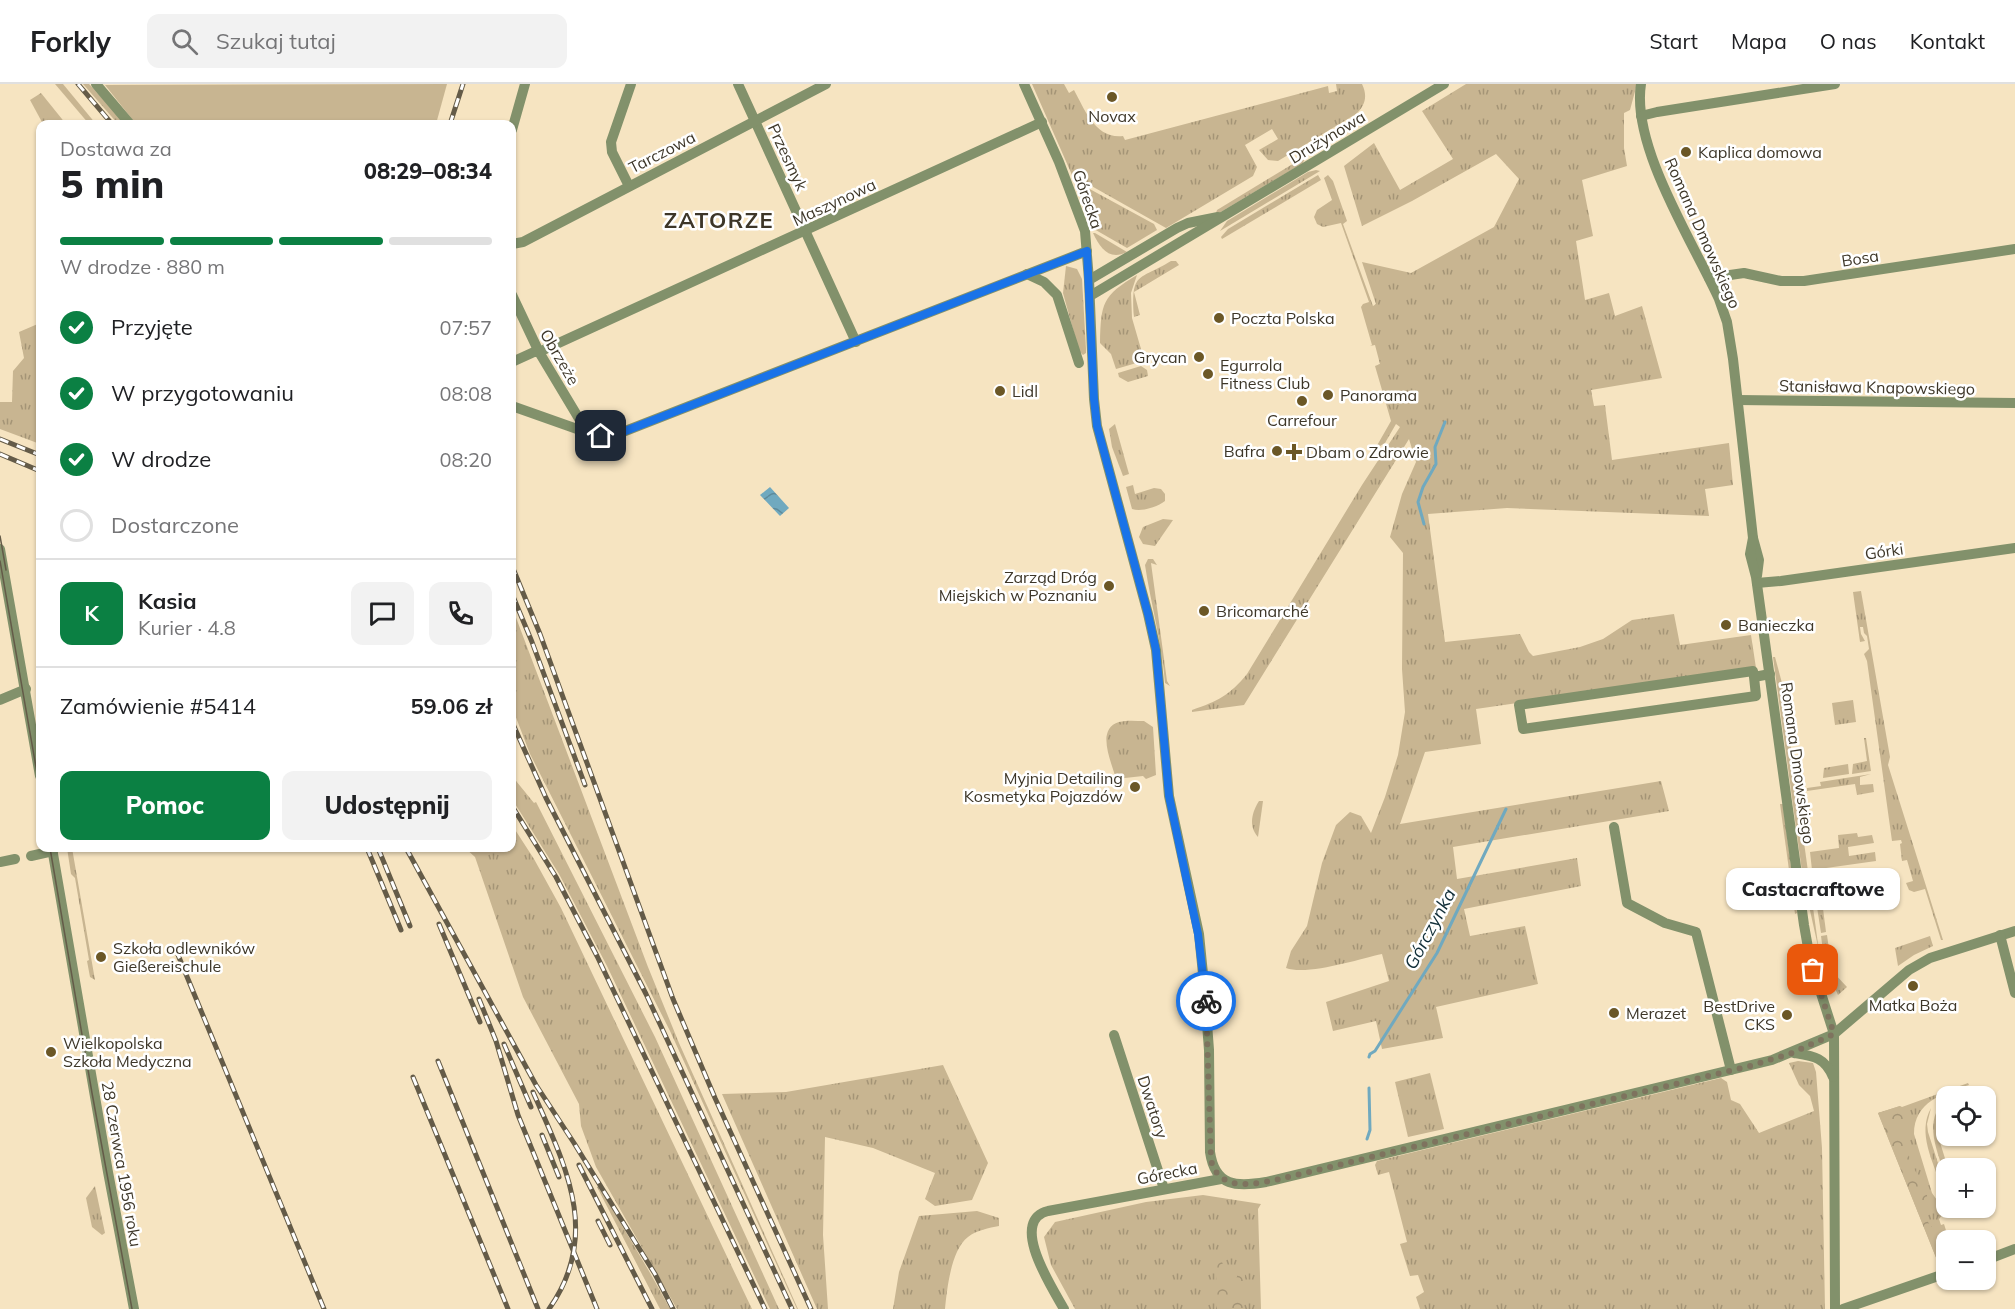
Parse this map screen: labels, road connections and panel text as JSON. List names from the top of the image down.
{
  "streets": {
    "street": [
      "Drużynowa",
      "Tarczowa",
      "Przesmyk",
      "Górecka",
      "Maszynowa",
      "Romana Dmowskiego",
      "Bosa",
      "Obrzeże",
      "Stanisława Knapowskiego",
      "Górki",
      "Dwatory",
      "28 Czerwca 1956 roku"
    ]
  },
  "crossings": [
    ["Drużynowa", "Górecka"],
    ["Tarczowa", "Przesmyk"],
    ["Przesmyk", "Maszynowa"],
    ["Górecka", "Maszynowa"],
    ["Górecka", "Dwatory"],
    ["Maszynowa", "Obrzeże"],
    ["Romana Dmowskiego", "Bosa"],
    ["Romana Dmowskiego", "Stanisława Knapowskiego"],
    ["Romana Dmowskiego", "Górki"]
  ],
  "districts": ["ZATORZE"],
  "water": ["Górczynka"],
  "places": {
    "other": [
      "Novax",
      "Kaplica domowa",
      "Poczta Polska",
      "Grycan",
      "Egurrola Fitness Club",
      "Lidl",
      "Panorama",
      "Carrefour",
      "Bafra",
      "Zarząd Dróg Miejskich w Poznaniu",
      "Bricomarché",
      "Banieczka",
      "Myjnia Detailing Kosmetyka Pojazdów",
      "Szkoła odlewników Gießereischule",
      "Castacraftowe",
      "Matka Boża",
      "Merazet",
      "BestDrive CKS",
      "Wielkopolska Szkoła Medyczna"
    ],
    "health": ["Dbam o Zdrowie"]
  },
  "page": {
    "header": "Forkly",
    "search": "Szukaj tutaj",
    "nav": [
      "Start",
      "Mapa",
      "O nas",
      "Kontakt"
    ],
    "heading": ["5 min", "Dostawa za", "08:29–08:34"],
    "panel": [
      "Kasia",
      "Kurier · 4.8",
      "Zamówienie #5414",
      "59.06 zł"
    ],
    "bar": "W drodze · 880 m",
    "list": [
      ["Przyjęte", "07:57"],
      ["W przygotowaniu", "08:08"],
      ["W drodze", "08:20"],
      "Dostarczone"
    ],
    "round": "K",
    "buttons": ["Pomoc", "Udostępnij"],
    "bubble": "Castacraftowe",
    "map_buttons": ["+", "−"]
  }
}
